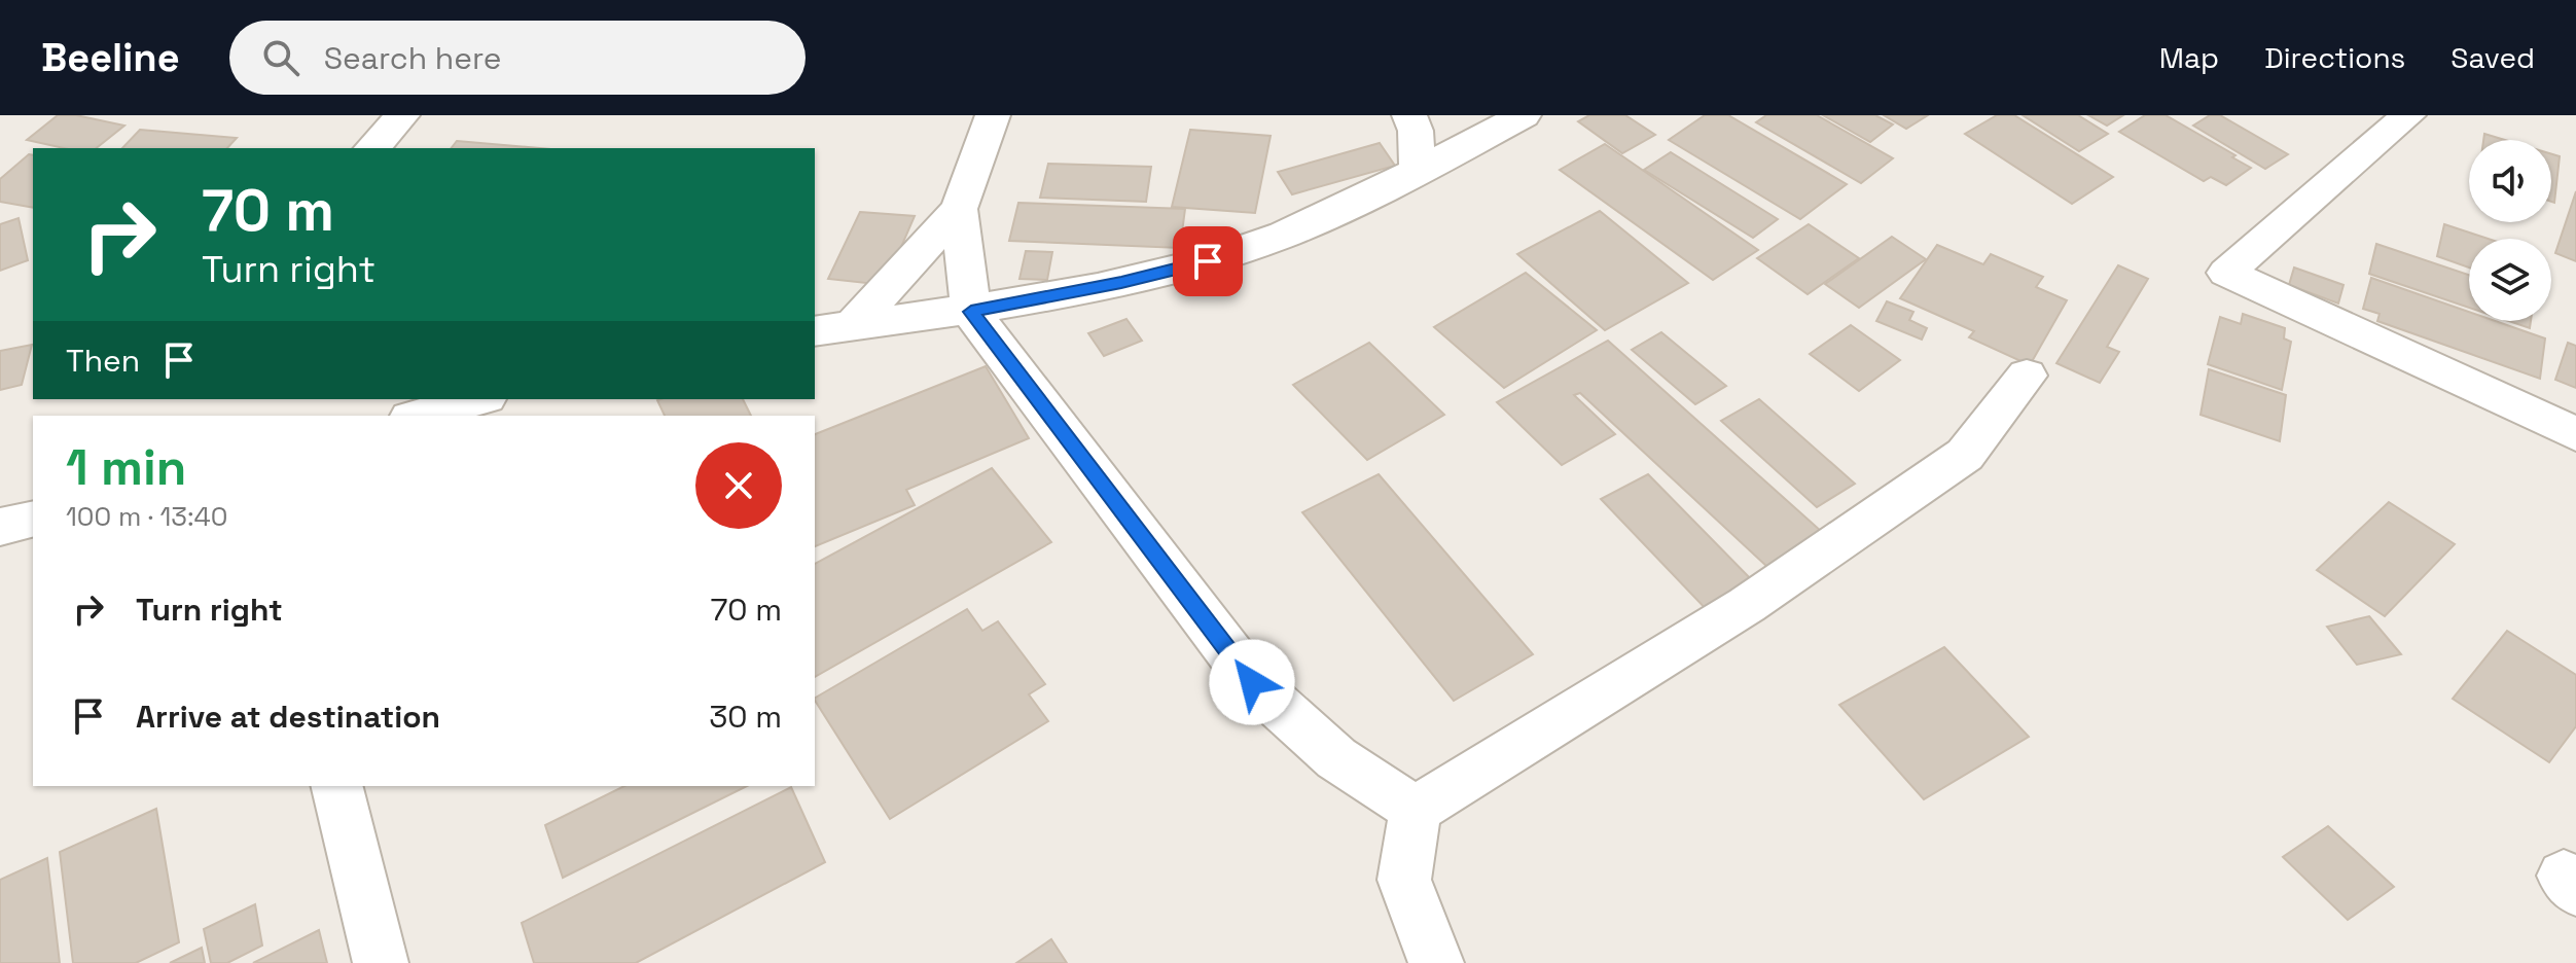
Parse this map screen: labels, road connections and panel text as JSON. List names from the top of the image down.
{
  "page": {
    "header": "Beeline",
    "search": "Search here",
    "nav": ["Map", "Directions", "Saved"],
    "turn": ["70 m", "Turn right"],
    "then": "Then",
    "heading": ["1 min", "100 m · 13:40"],
    "list": [
      {
        "name": "Turn right",
        "value": "70 m"
      },
      {
        "name": "Arrive at destination",
        "value": "30 m"
      }
    ]
  }
}
